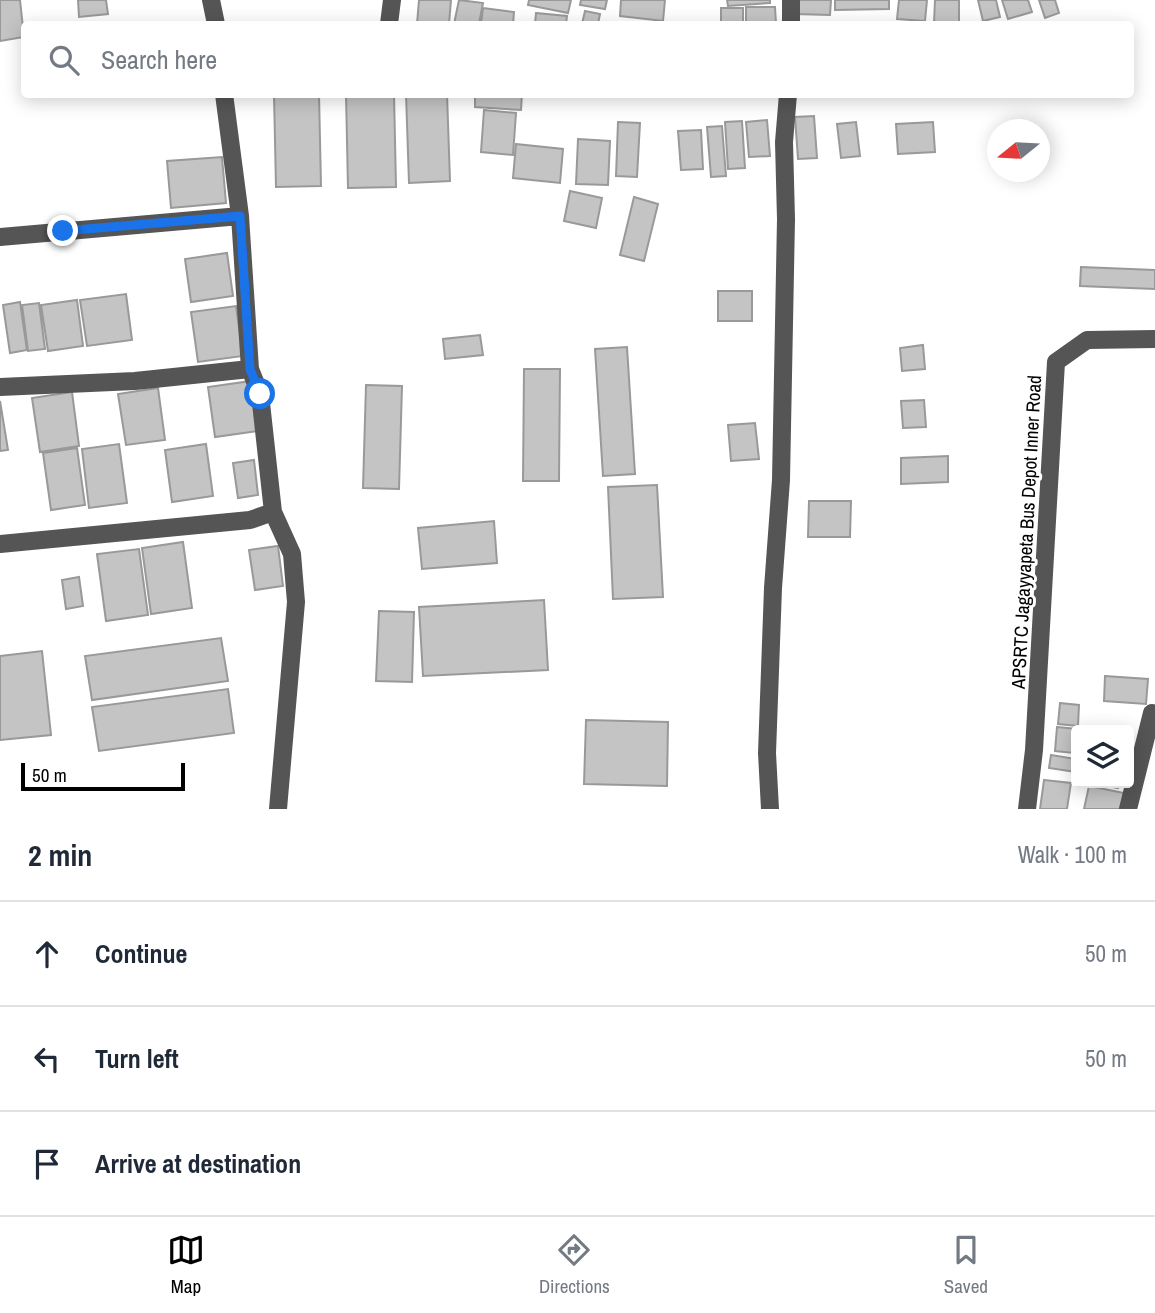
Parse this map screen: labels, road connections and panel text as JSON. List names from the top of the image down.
{
  "streets": {
    "street": ["APSRTC Jagayyapeta Bus Depot Inner Road"]
  },
  "scale_bar": "50 m",
  "north": "left",
  "page": {
    "search": "Search here",
    "scale": "50 m",
    "heading": ["2 min", "Walk · 100 m"],
    "list": [
      ["Continue", "50 m"],
      ["Turn left", "50 m"],
      "Arrive at destination"
    ],
    "nav": ["Map", "Directions", "Saved"]
  }
}
